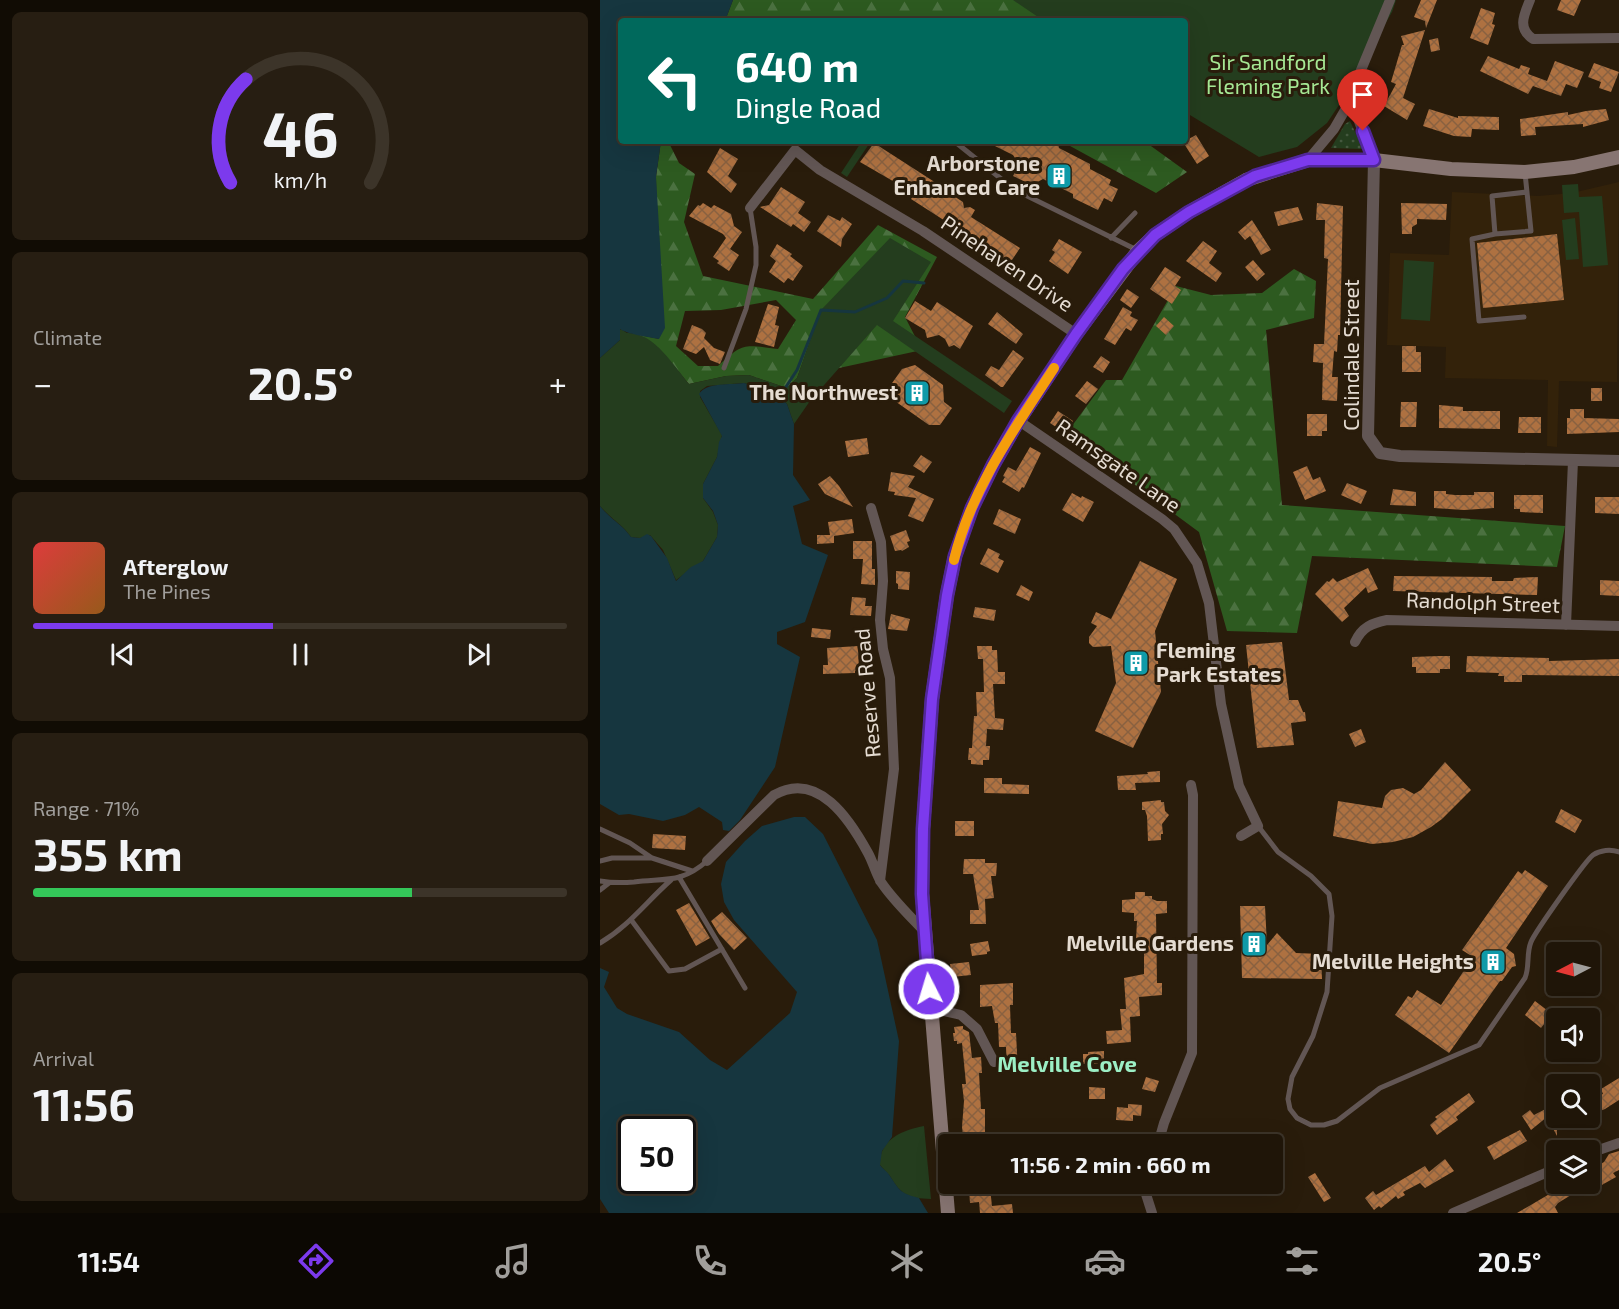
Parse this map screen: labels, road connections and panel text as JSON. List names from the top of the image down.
{
  "streets": {
    "street": [
      "Pinehaven Drive",
      "Colindale Street",
      "Ramsgate Lane",
      "Randolph Street",
      "Reserve Road"
    ]
  },
  "districts": ["Melville Cove"],
  "parks": ["Sir Sandford Fleming Park"],
  "places": {
    "building": [
      "Arborstone Enhanced Care",
      "The Northwest",
      "Fleming Park Estates",
      "Melville Gardens",
      "Melville Heights"
    ]
  },
  "north": "left",
  "page": {
    "turn": ["640 m", "Dingle Road"],
    "tile": [
      "Climate",
      ["Range · 71%", "355 km"],
      ["Arrival", "11:56"]
    ],
    "heat": ["−", "20.5°", "+"],
    "song": ["Afterglow", "The Pines"],
    "limit": "50",
    "trip": "11:56 · 2 min · 660 m",
    "tabs": ["11:54", "20.5°"],
    "gauge": ["46", "km/h"]
  }
}
